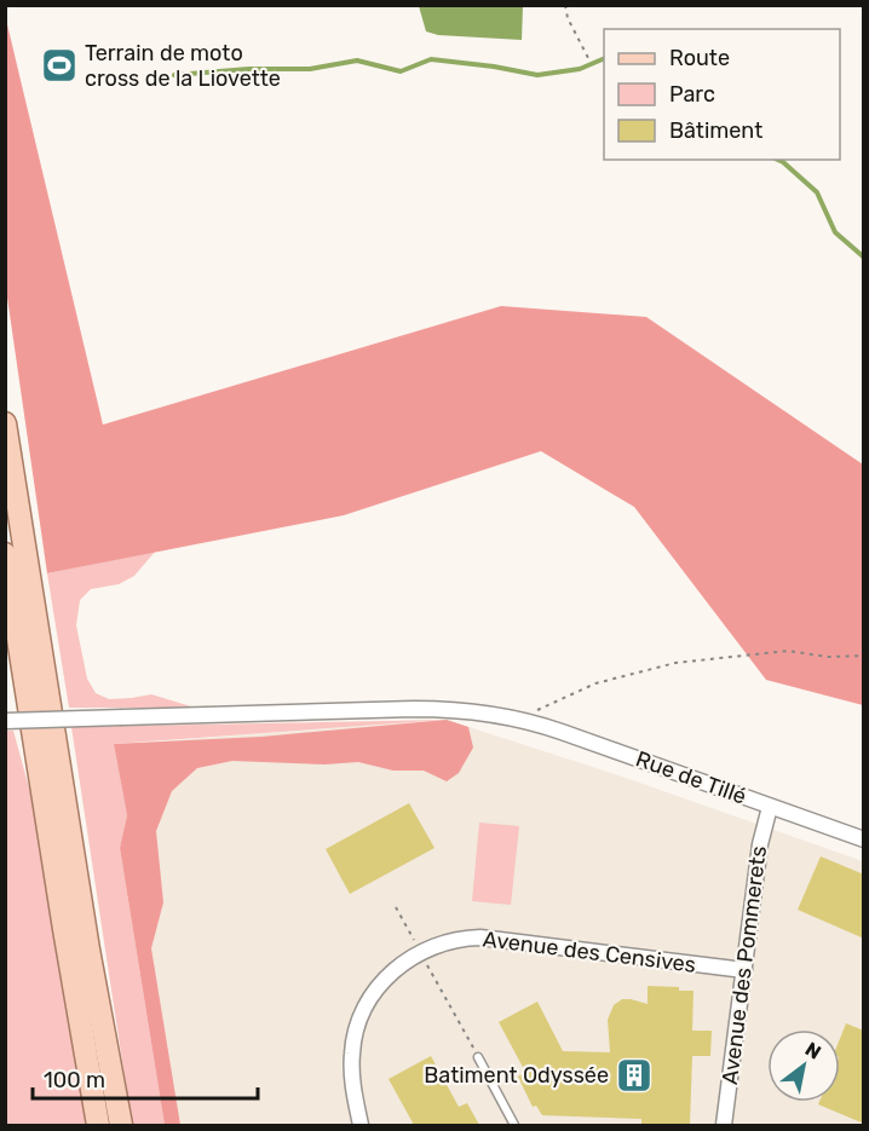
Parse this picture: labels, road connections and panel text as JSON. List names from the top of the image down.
{
  "streets": {
    "street": ["Rue de Tillé", "Avenue des Censives", "Avenue des Pommerets"]
  },
  "crossings": [
    ["Rue de Tillé", "Avenue des Pommerets"],
    ["Avenue des Censives", "Avenue des Pommerets"]
  ],
  "places": {
    "sports": ["Terrain de moto cross de la Liovette"],
    "building": ["Batiment Odyssée"]
  },
  "legend": ["Route", "Parc", "Bâtiment"],
  "scale_bar": "100 m",
  "north": "top right"
}
